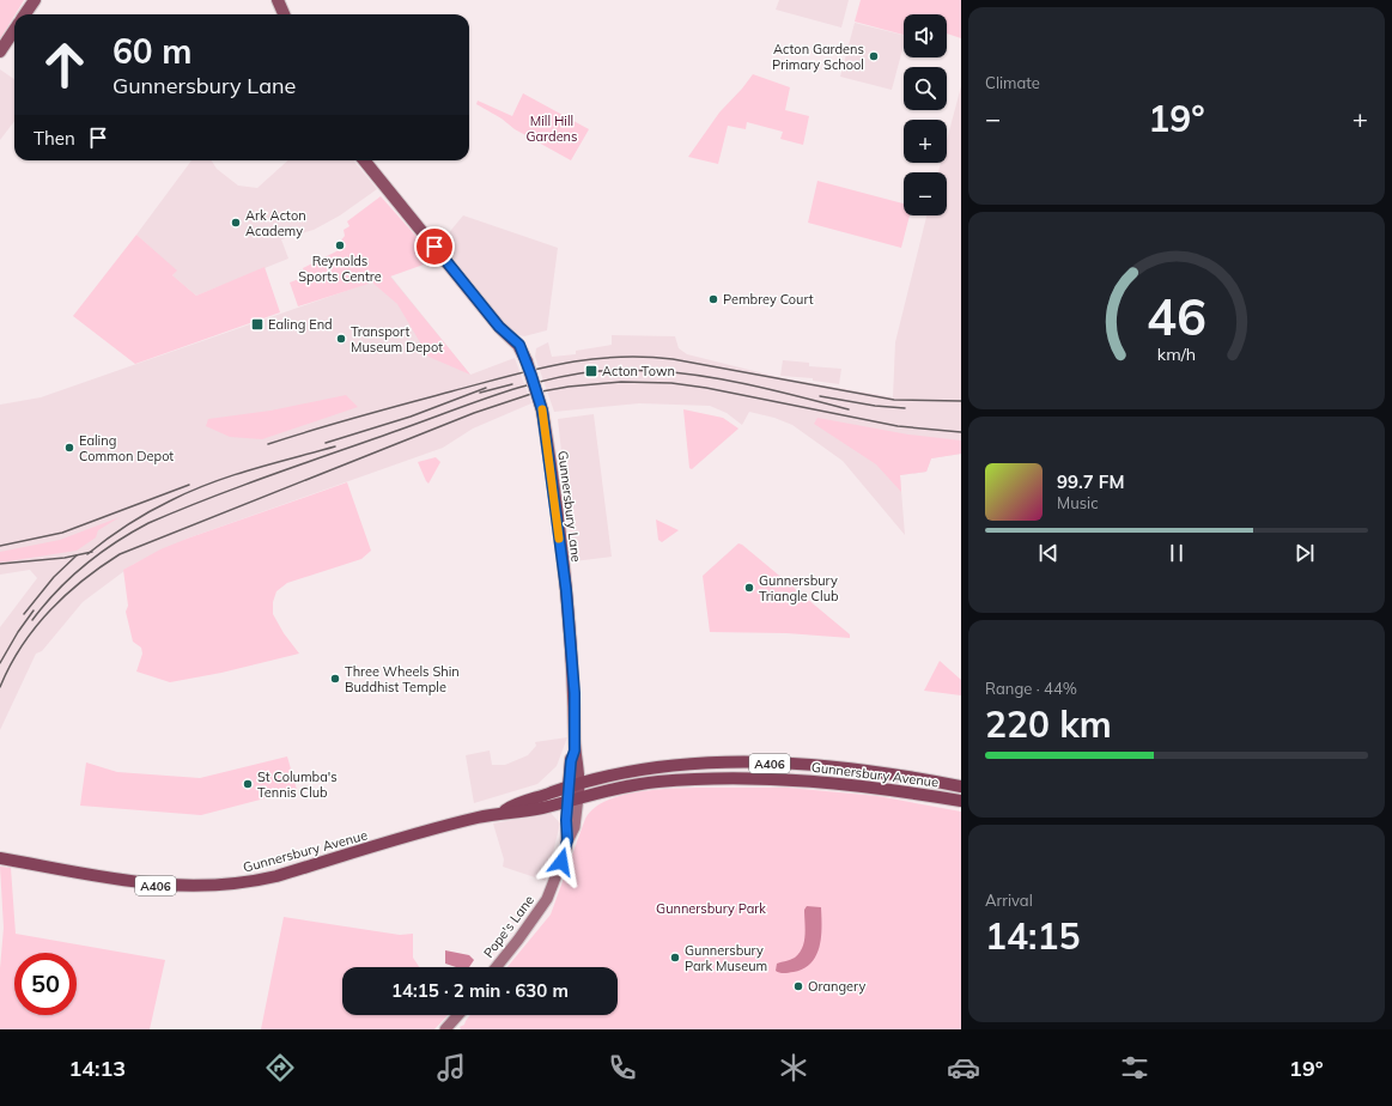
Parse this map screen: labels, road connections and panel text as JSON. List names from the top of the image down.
{
  "streets": {
    "highway": ["A406", "Gunnersbury Avenue"],
    "main road": ["Gunnersbury Lane", "Pope's Lane"]
  },
  "crossings": [
    ["Gunnersbury Lane", "Gunnersbury Avenue"],
    ["Gunnersbury Lane", "Pope's Lane"],
    ["Gunnersbury Avenue", "Pope's Lane"]
  ],
  "parks": ["Mill Hill Gardens", "Gunnersbury Park"],
  "places": {
    "other": [
      "Acton Gardens Primary School",
      "Ark Acton Academy",
      "Reynolds Sports Centre",
      "Pembrey Court",
      "Transport Museum Depot",
      "Ealing Common Depot",
      "Gunnersbury Triangle Club",
      "Three Wheels Shin Buddhist Temple",
      "St Columba's Tennis Club",
      "Gunnersbury Park Museum",
      "Orangery"
    ],
    "transit": ["Ealing End", "Acton Town"]
  },
  "page": {
    "tile": [
      "Climate",
      ["Range · 44%", "220 km"],
      ["Arrival", "14:15"]
    ],
    "map_buttons": ["+", "−"],
    "turn": ["60 m", "Gunnersbury Lane"],
    "heat": ["−", "19°", "+"],
    "then": "Then",
    "song": ["99.7 FM", "Music"],
    "limit": "50",
    "trip": "14:15 · 2 min · 630 m",
    "tabs": ["14:13", "19°"],
    "gauge": ["46", "km/h"]
  }
}
